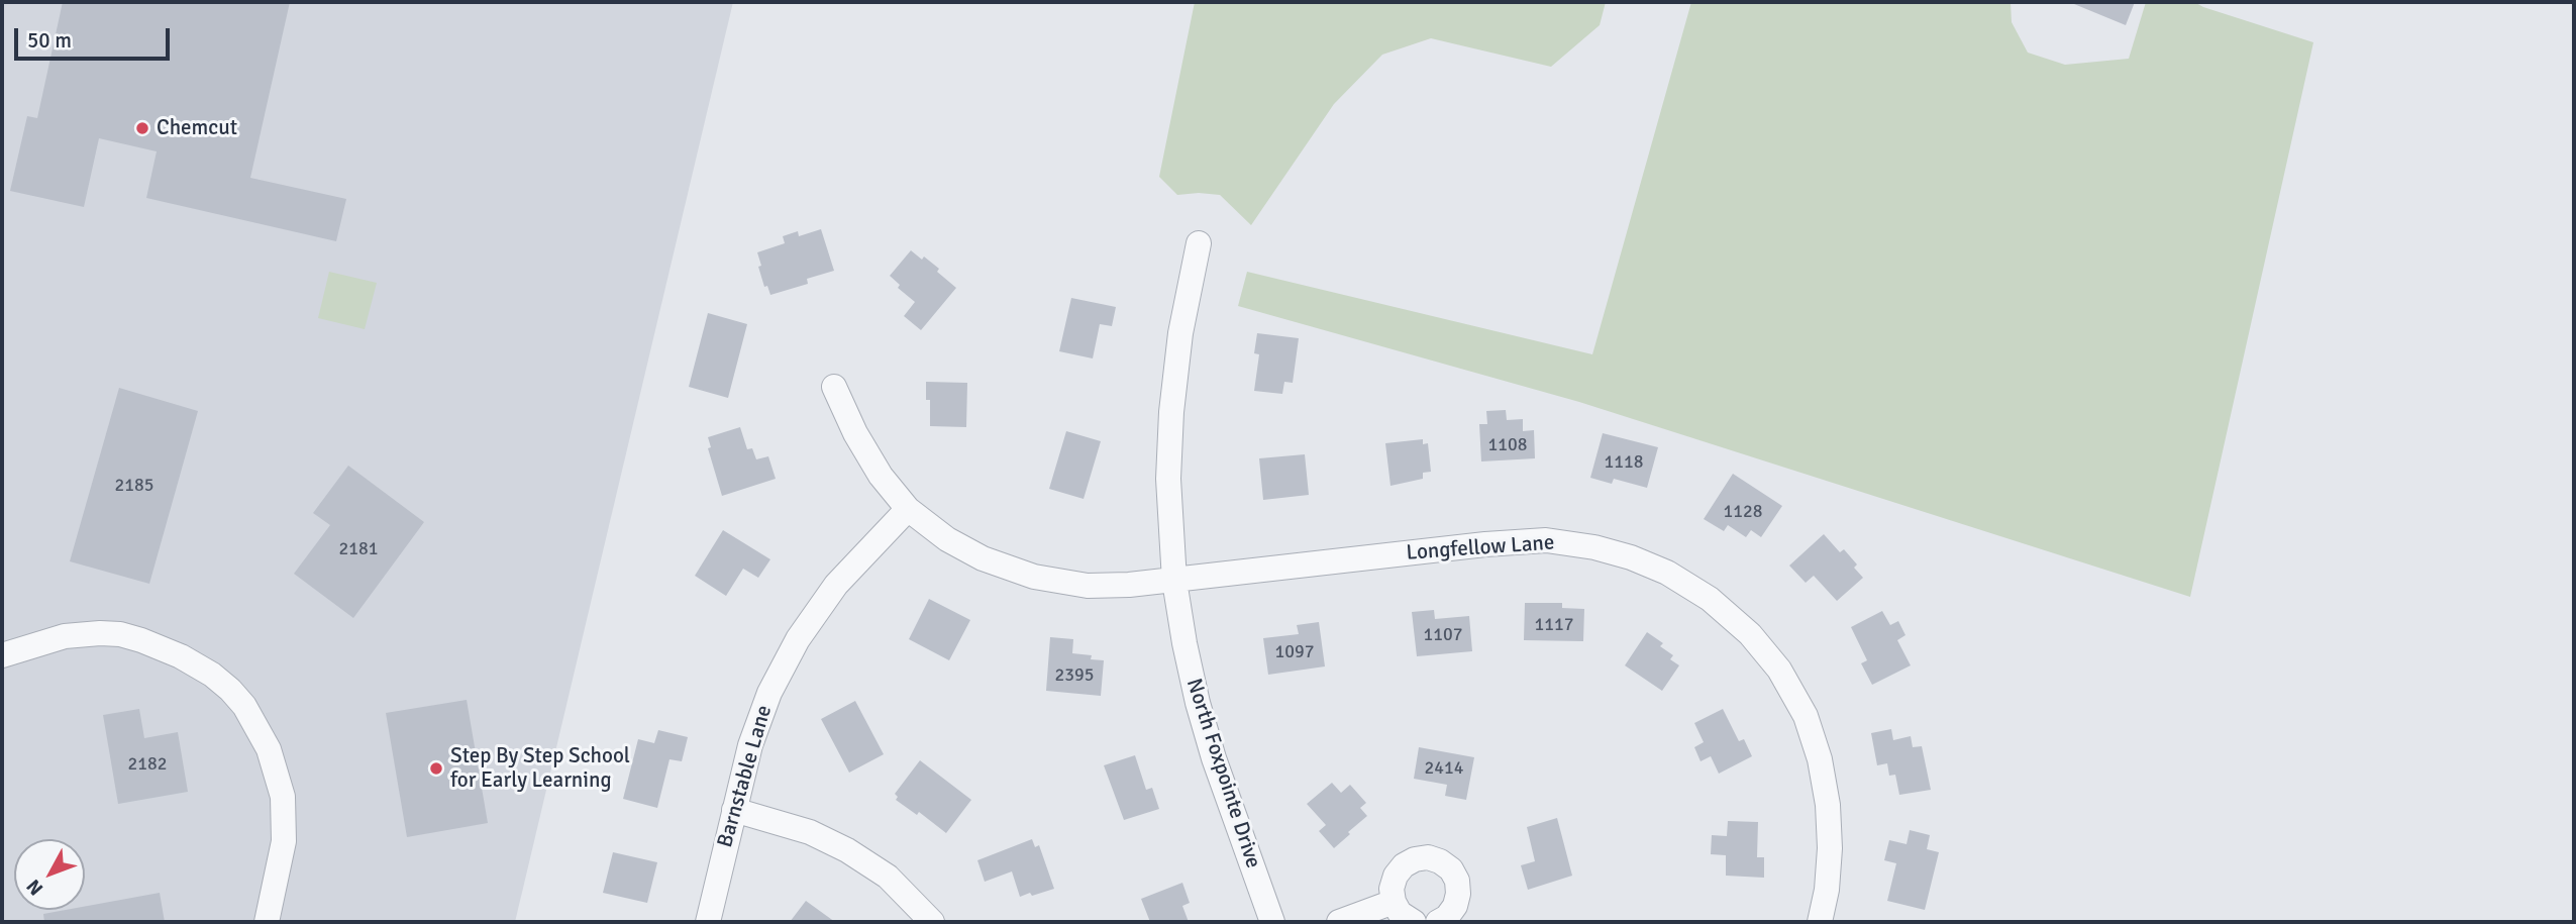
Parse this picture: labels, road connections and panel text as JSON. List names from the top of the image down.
{
  "streets": {
    "street": ["Longfellow Lane", "North Foxpointe Drive", "Barnstable Lane"]
  },
  "crossings": [
    ["Longfellow Lane", "North Foxpointe Drive"],
    ["Longfellow Lane", "Barnstable Lane"]
  ],
  "places": ["Chemcut", "Step By Step School for Early Learning"],
  "house_numbers": [
    "1108",
    "1118",
    "2185",
    "1128",
    "2181",
    "1117",
    "1107",
    "1097",
    "2395",
    "2182",
    "2414"
  ],
  "scale_bar": "50 m",
  "north": "bottom left"
}
